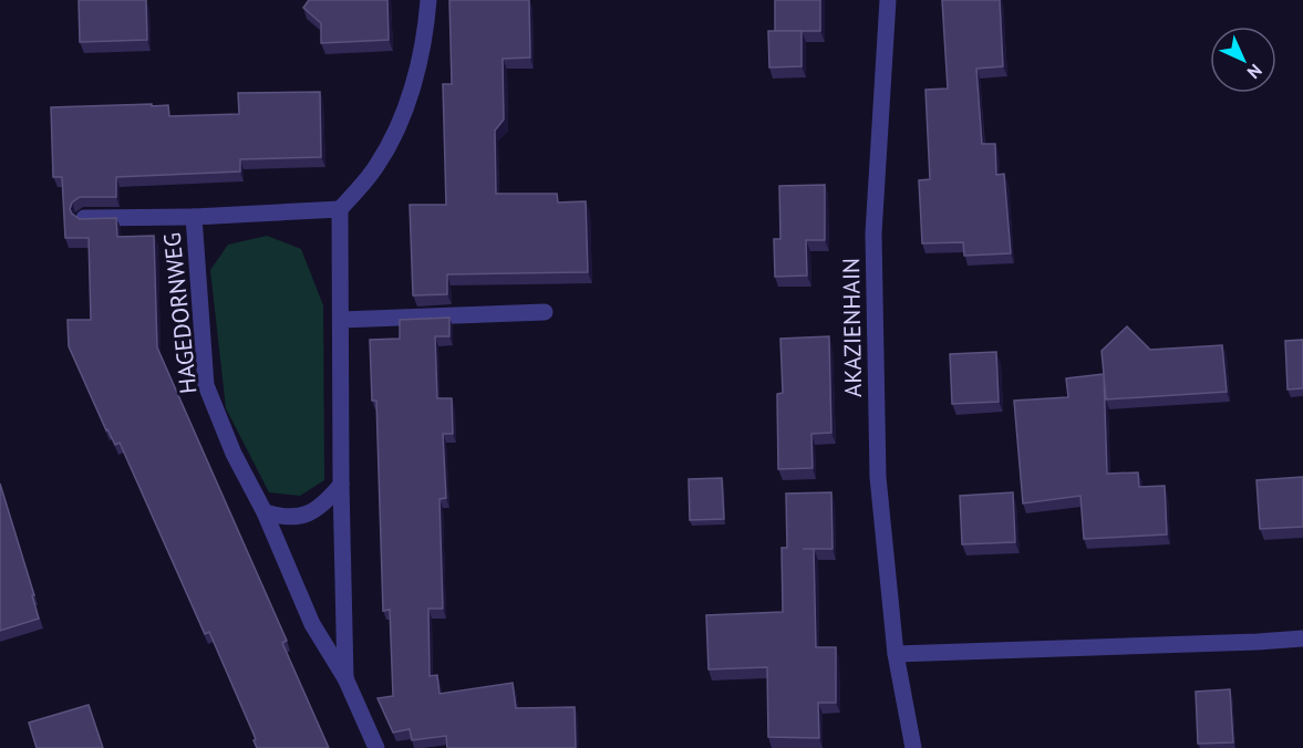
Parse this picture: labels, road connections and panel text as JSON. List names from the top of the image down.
{
  "streets": {
    "street": ["HAGEDORNWEG", "AKAZIENHAIN"]
  },
  "north": "bottom right"
}
